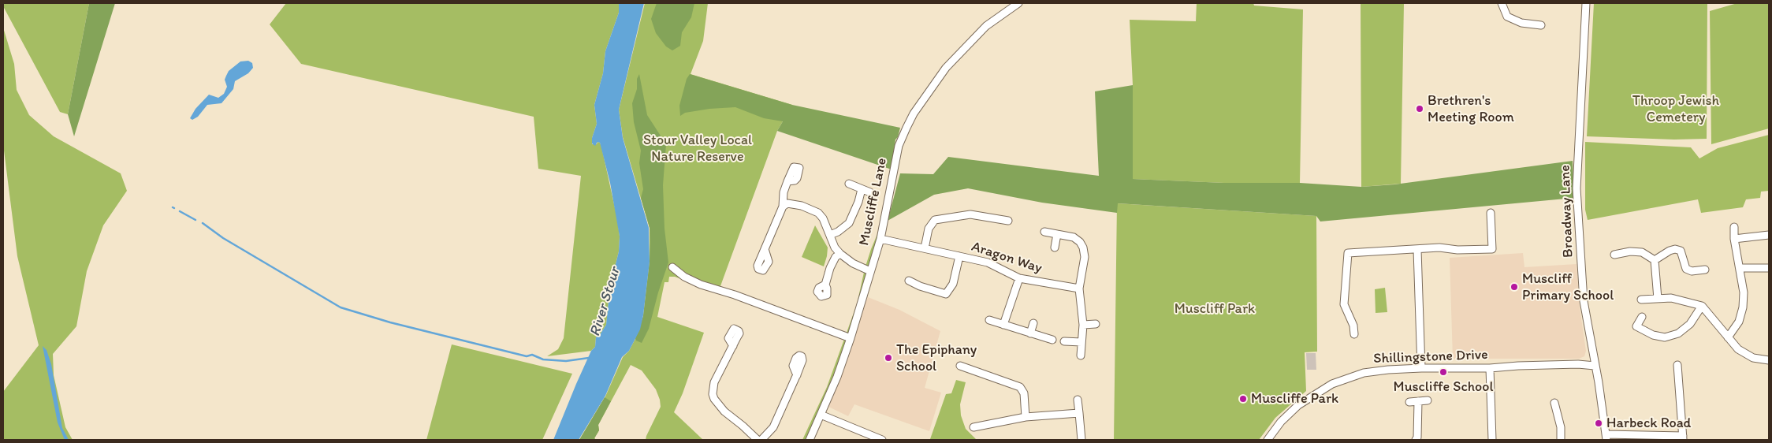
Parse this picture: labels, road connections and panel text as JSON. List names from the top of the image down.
{
  "streets": {
    "street": [
      "Muscliffe Lane",
      "Broadway Lane",
      "Aragon Way",
      "Shillingstone Drive"
    ]
  },
  "crossings": [
    ["Muscliffe Lane", "Aragon Way"],
    ["Broadway Lane", "Shillingstone Drive"]
  ],
  "water": ["River Stour"],
  "parks": ["Throop Jewish Cemetery", "Stour Valley Local Nature Reserve", "Muscliff Park"],
  "places": [
    "Brethren's Meeting Room",
    "Muscliff Primary School",
    "The Epiphany School",
    "Muscliffe School",
    "Muscliffe Park",
    "Harbeck Road"
  ]
}
